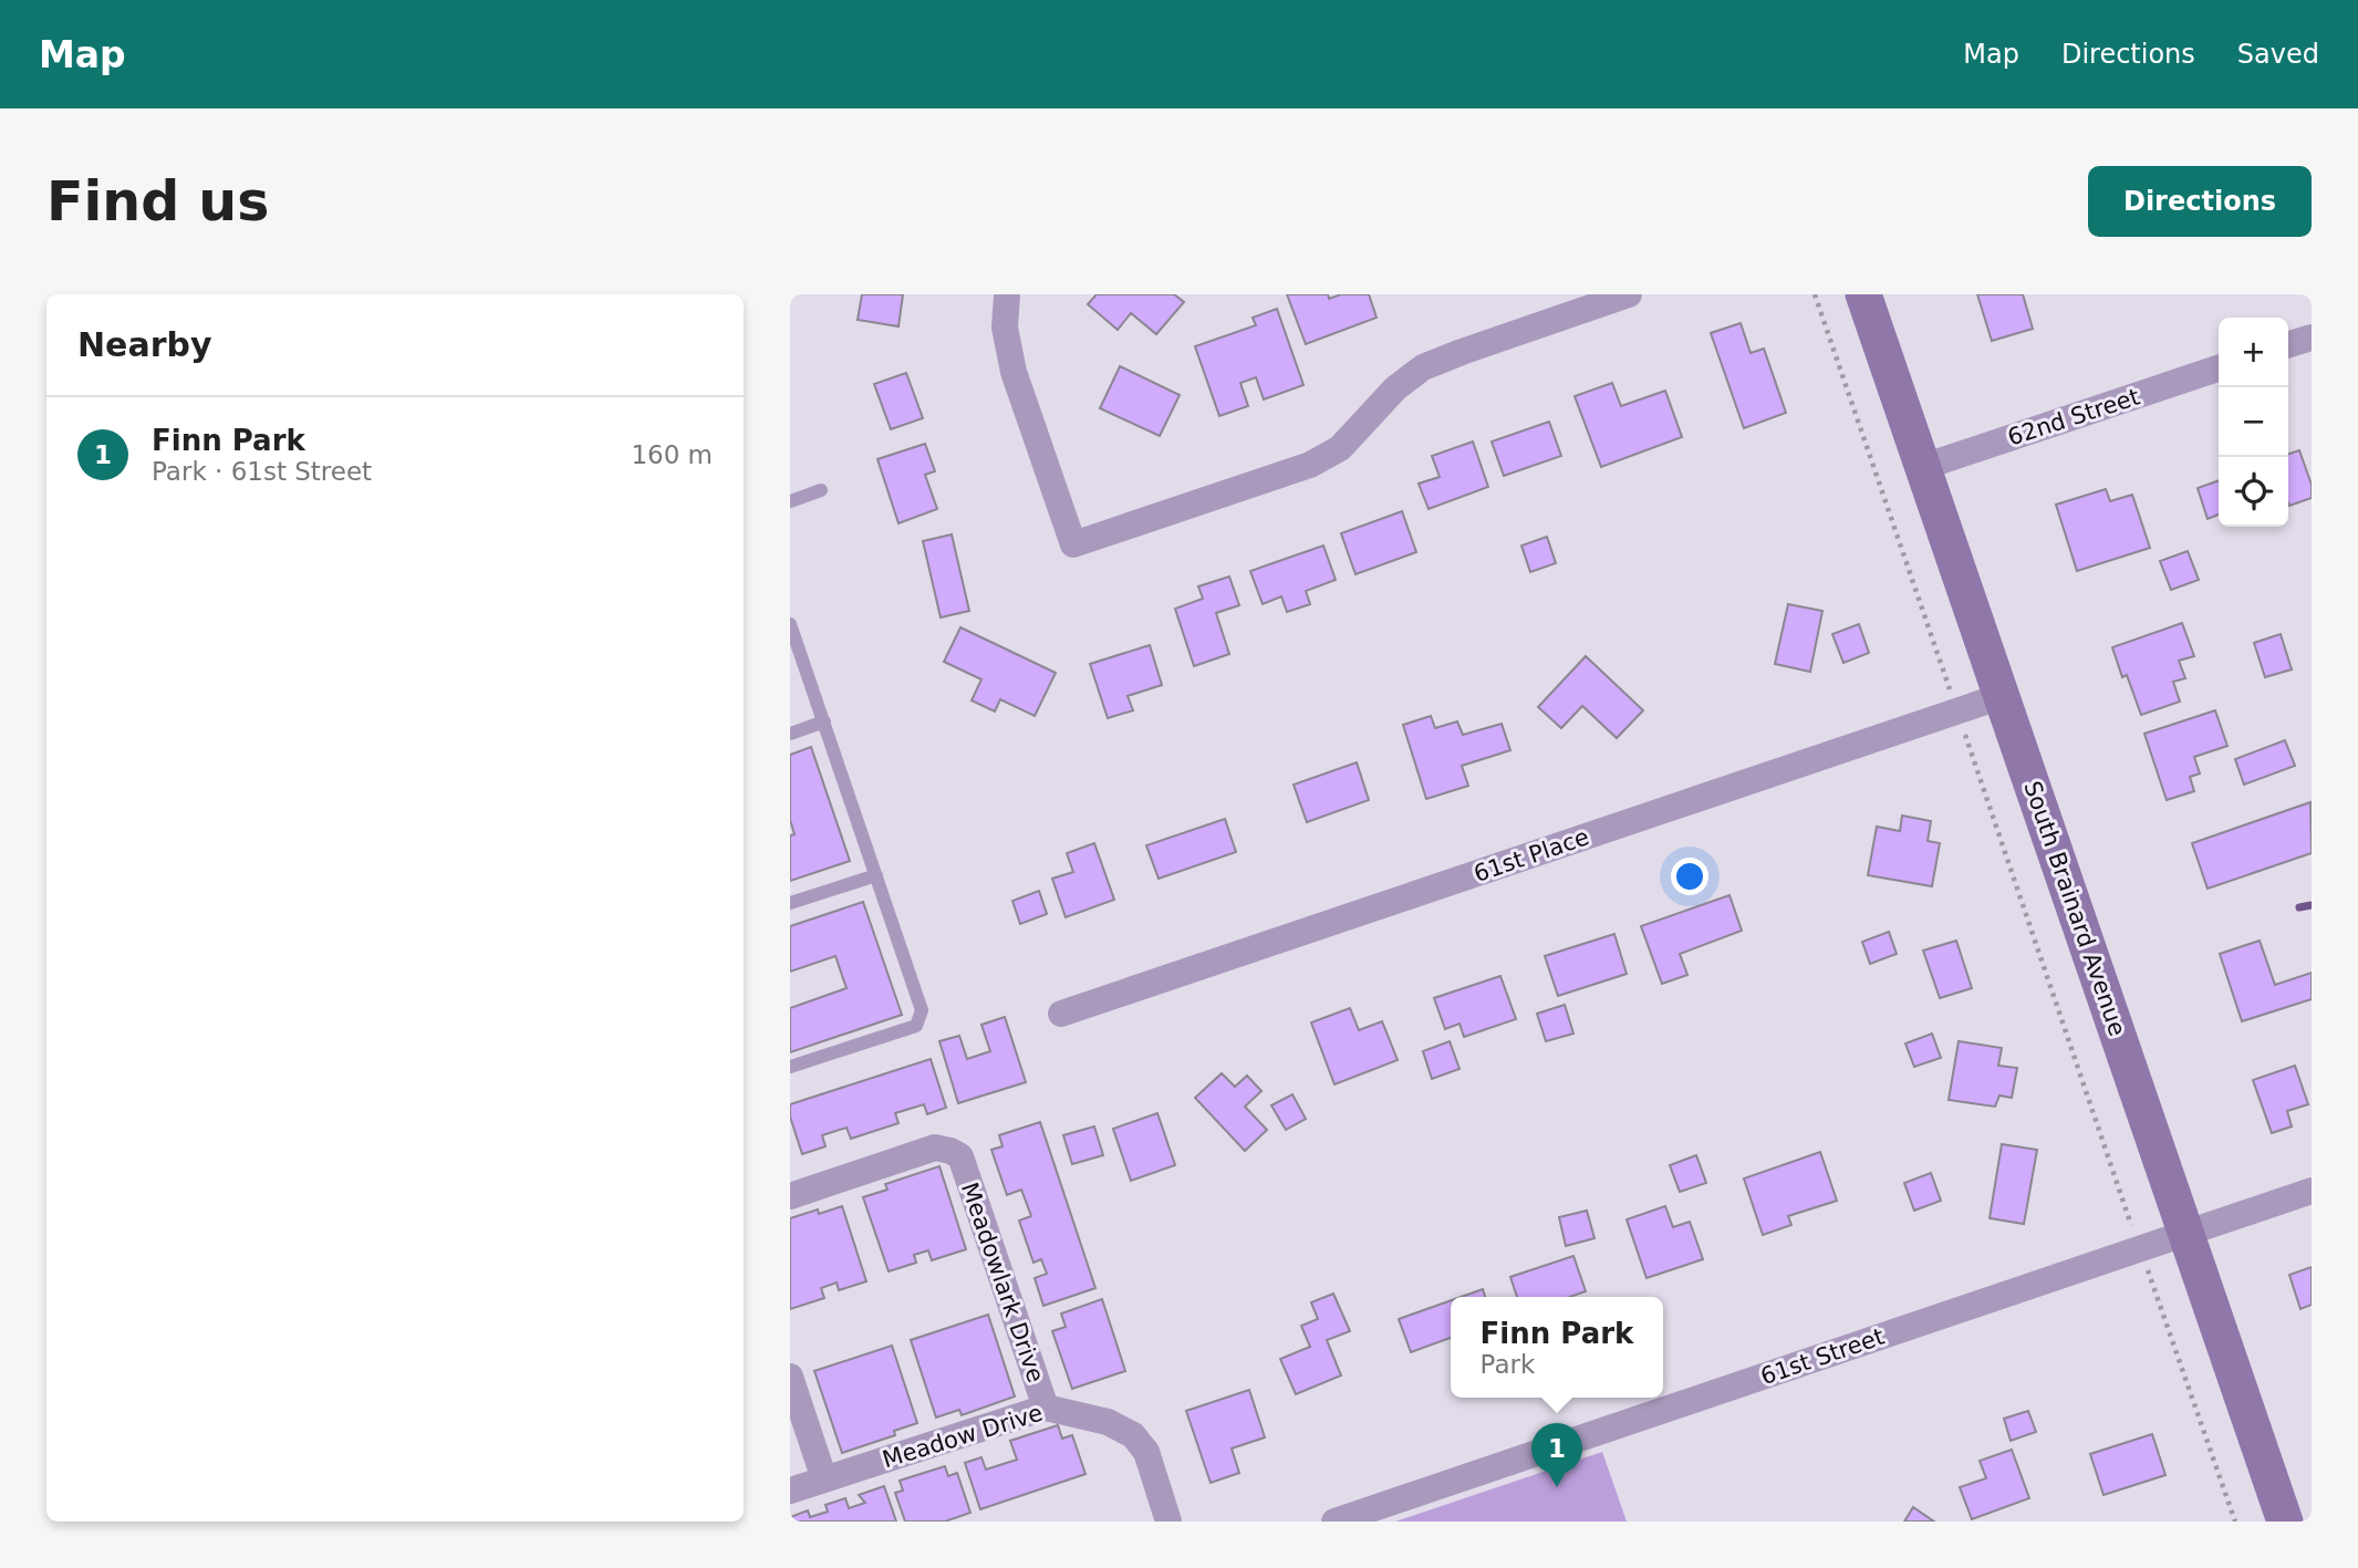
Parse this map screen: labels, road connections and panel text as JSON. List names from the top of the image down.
{
  "streets": {
    "street": [
      "62nd Street",
      "61st Place",
      "South Brainard Avenue",
      "Meadowlark Drive",
      "61st Street",
      "Meadow Drive"
    ]
  },
  "crossings": [
    ["62nd Street", "South Brainard Avenue"],
    ["61st Place", "South Brainard Avenue"],
    ["South Brainard Avenue", "61st Street"],
    ["Meadowlark Drive", "Meadow Drive"]
  ],
  "page": {
    "header": "Map",
    "nav": ["Map", "Directions", "Saved"],
    "buttons": "Directions",
    "title": "Find us",
    "heading": "Nearby",
    "map_buttons": ["+", "−"],
    "list": [
      {
        "mark": "1",
        "name": "Finn Park",
        "note": "Park · 61st Street",
        "value": "160 m"
      }
    ],
    "popup": ["Finn Park", "Park"],
    "pins": "1"
  }
}
